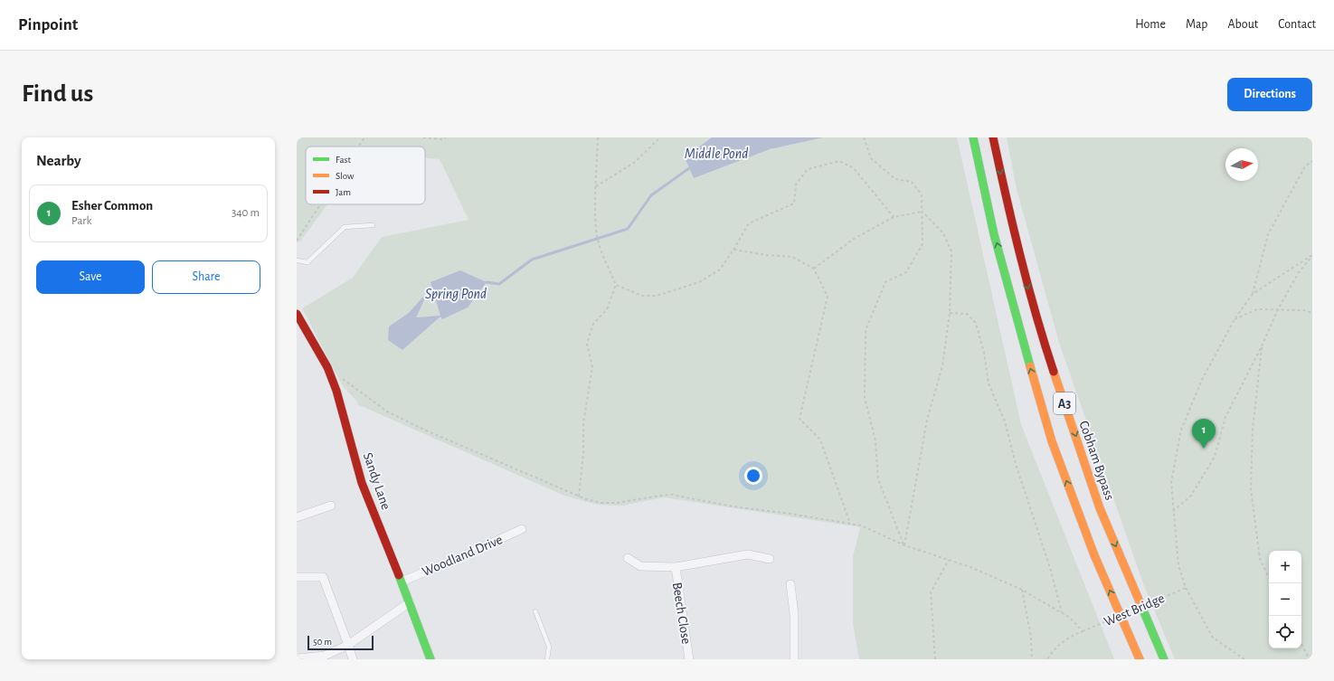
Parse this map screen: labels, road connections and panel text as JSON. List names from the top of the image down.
{
  "streets": {
    "main road": ["A3", "Cobham Bypass", "Sandy Lane"],
    "street": ["Woodland Drive", "Beech Close"],
    "path": ["West Bridge"]
  },
  "crossings": [
    ["Sandy Lane", "Woodland Drive"]
  ],
  "water": ["Middle Pond", "Spring Pond"],
  "legend": ["Fast", "Slow", "Jam"],
  "scale_bar": "50 m",
  "north": "right",
  "page": {
    "header": "Pinpoint",
    "nav": [
      "Home",
      "Map",
      "About",
      "Contact"
    ],
    "buttons": [
      "Directions",
      ["Save", "Share"]
    ],
    "title": "Find us",
    "heading": "Nearby",
    "list": [
      {
        "mark": "1",
        "name": "Esher Common",
        "note": "Park",
        "value": "340 m"
      }
    ],
    "pins": "1",
    "map_buttons": ["+", "−"],
    "scale": "50 m"
  }
}
